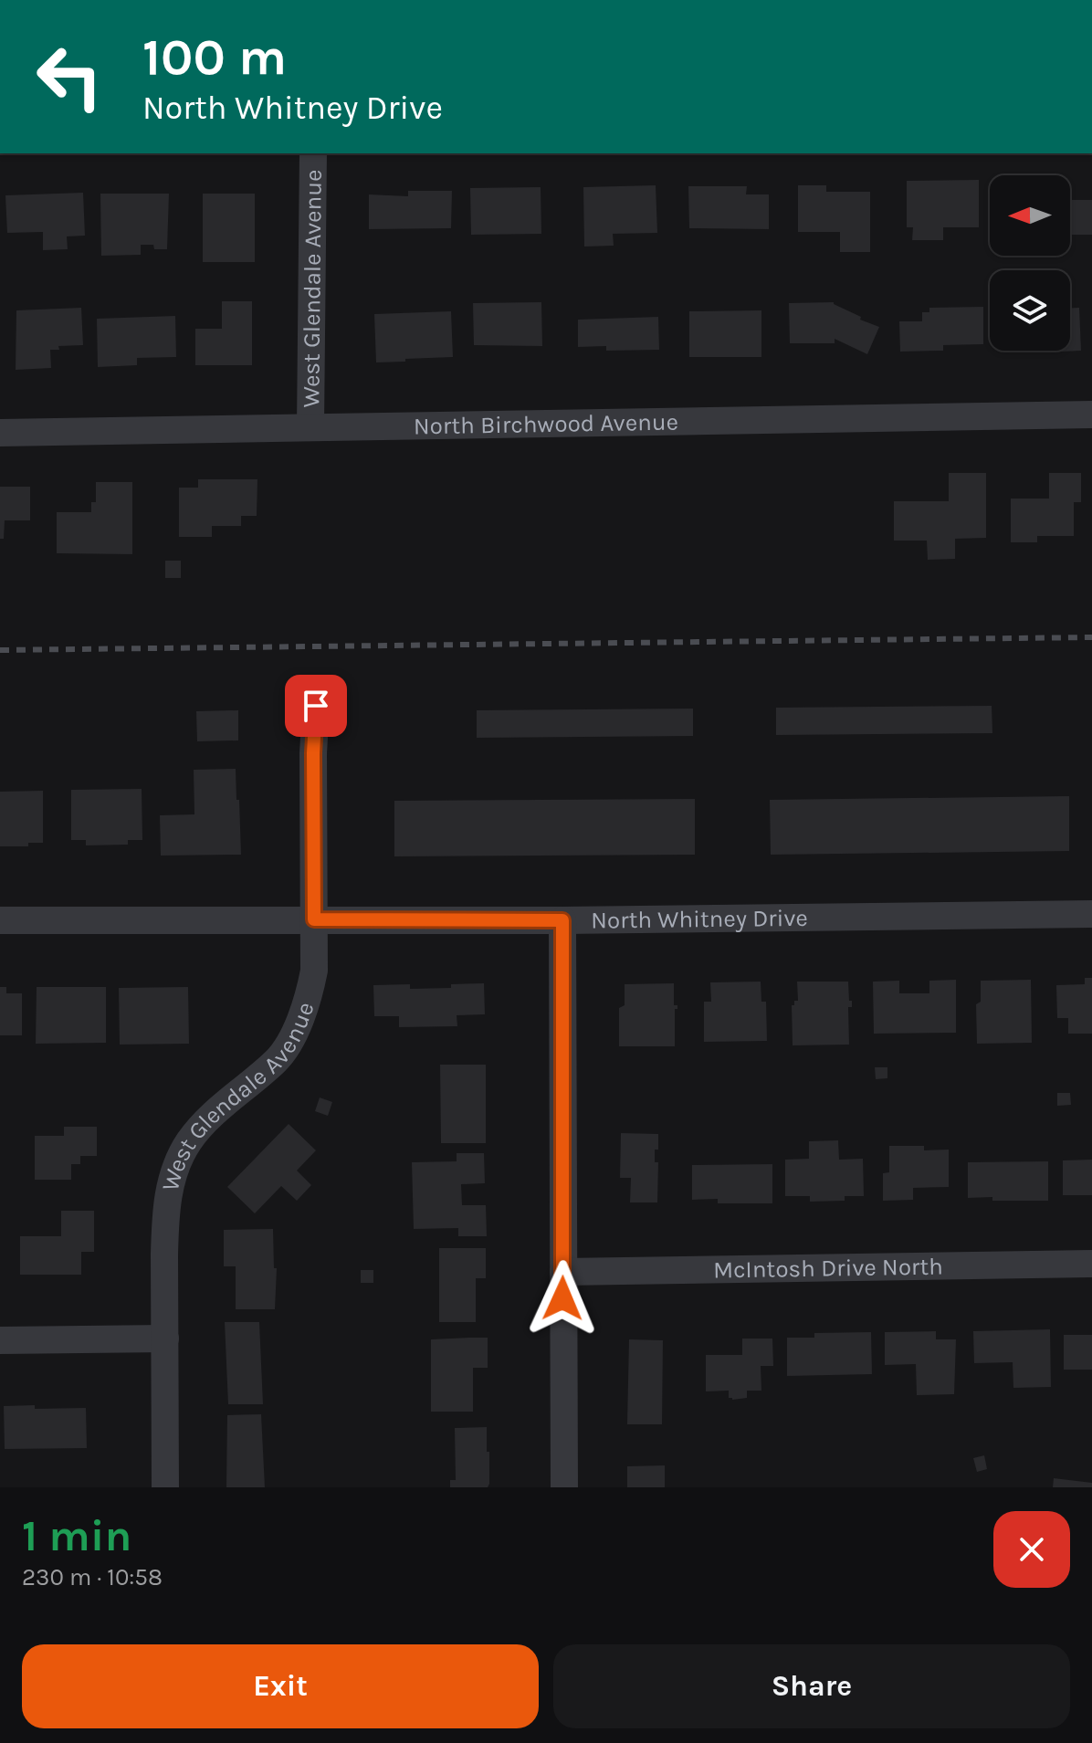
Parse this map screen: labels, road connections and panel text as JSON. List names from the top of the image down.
{
  "streets": {
    "street": [
      "West Glendale Avenue",
      "North Birchwood Avenue",
      "North Whitney Drive",
      "McIntosh Drive North"
    ]
  },
  "crossings": [
    ["West Glendale Avenue", "North Birchwood Avenue"],
    ["West Glendale Avenue", "North Whitney Drive"]
  ],
  "north": "left",
  "page": {
    "turn": ["100 m", "North Whitney Drive"],
    "heading": ["1 min", "230 m · 10:58"],
    "buttons": ["Exit", "Share"]
  }
}
